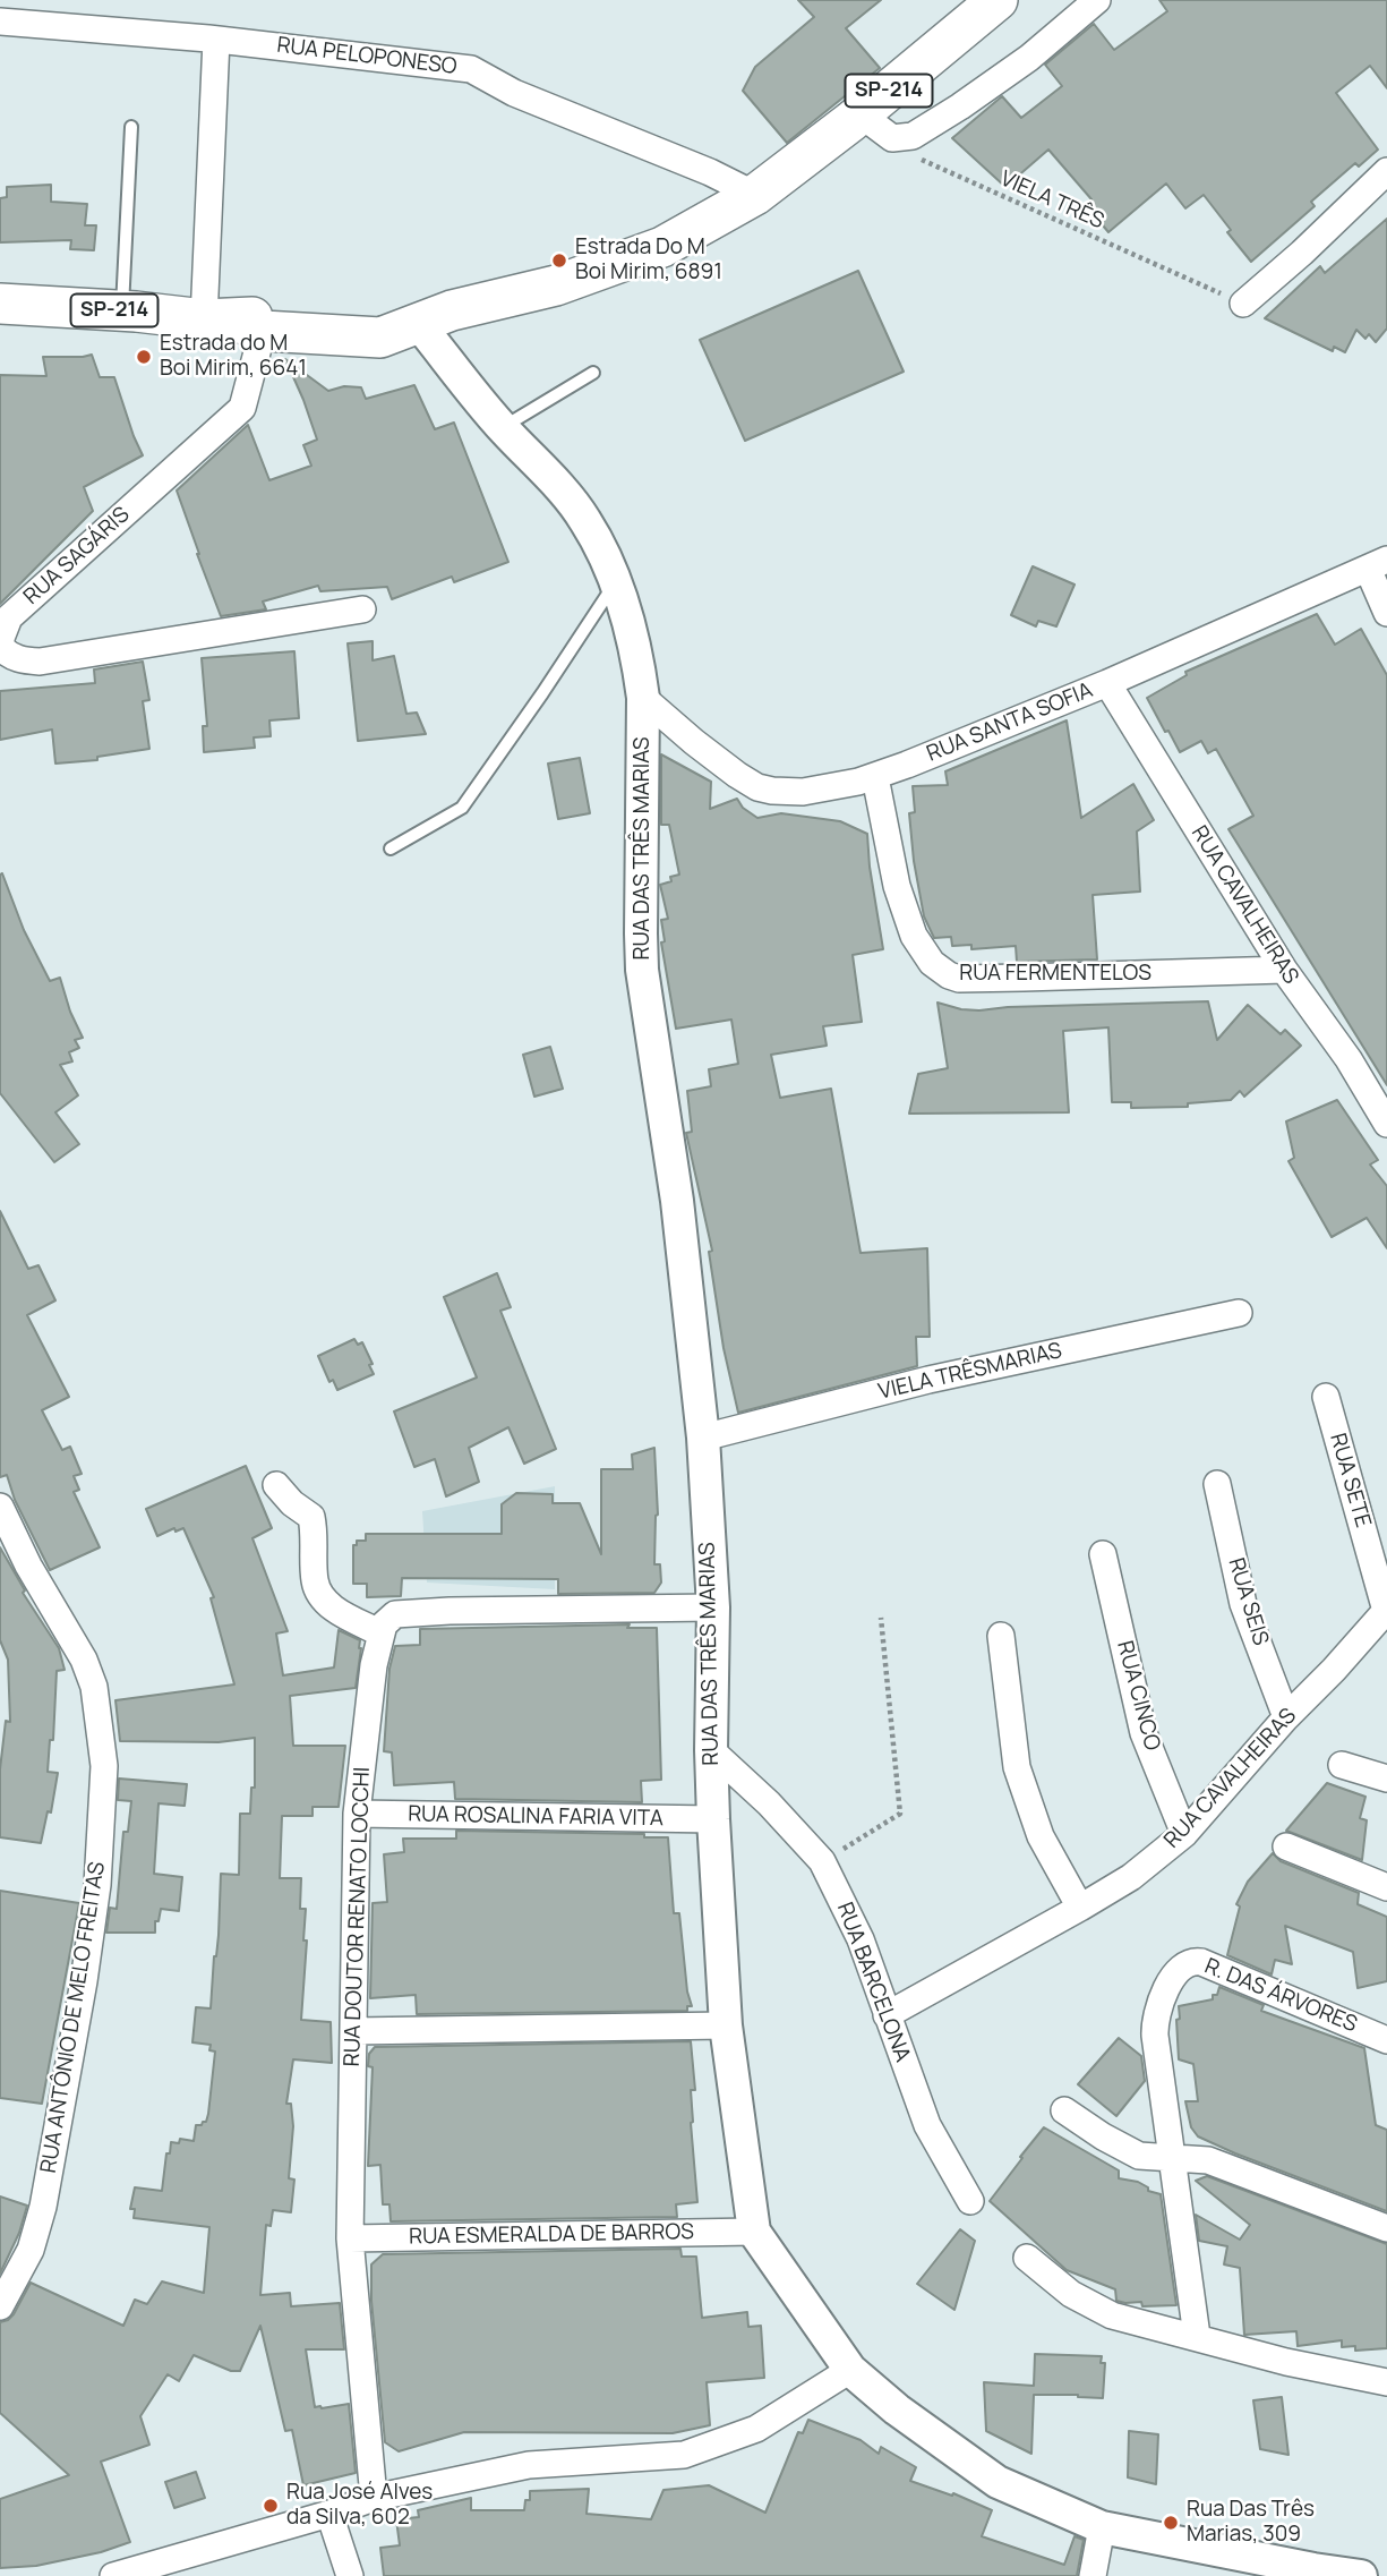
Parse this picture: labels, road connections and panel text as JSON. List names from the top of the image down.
{
  "streets": {
    "main road": ["SP-214"],
    "street": [
      "RUA PELOPONESO",
      "RUA SAGÁRIS",
      "RUA SANTA SOFIA",
      "RUA DAS TRÊS MARIAS",
      "RUA CAVALHEIRAS",
      "RUA FERMENTELOS",
      "VIELA TRÊSMARIAS",
      "RUA SETE",
      "RUA SEIS",
      "RUA CINCO",
      "RUA ROSALINA FARIA VITA",
      "RUA DOUTOR RENATO LOCCHI",
      "RUA BARCELONA",
      "R. DAS ÁRVORES",
      "RUA ANTÔNIO DE MELO FREITAS",
      "RUA ESMERALDA DE BARROS"
    ],
    "path": ["VIELA TRÊS"]
  },
  "crossings": [
    ["RUA PELOPONESO", "SP-214"],
    ["SP-214", "RUA SAGÁRIS"],
    ["SP-214", "RUA DAS TRÊS MARIAS"],
    ["RUA SANTA SOFIA", "RUA DAS TRÊS MARIAS"],
    ["RUA SANTA SOFIA", "RUA CAVALHEIRAS"],
    ["RUA SANTA SOFIA", "RUA FERMENTELOS"],
    ["RUA DAS TRÊS MARIAS", "VIELA TRÊSMARIAS"],
    ["RUA DAS TRÊS MARIAS", "RUA ROSALINA FARIA VITA"],
    ["RUA DAS TRÊS MARIAS", "RUA BARCELONA"],
    ["RUA DAS TRÊS MARIAS", "RUA ESMERALDA DE BARROS"],
    ["RUA CAVALHEIRAS", "RUA FERMENTELOS"],
    ["RUA CAVALHEIRAS", "RUA SETE"],
    ["RUA CAVALHEIRAS", "RUA SEIS"],
    ["RUA CAVALHEIRAS", "RUA CINCO"],
    ["RUA CAVALHEIRAS", "RUA BARCELONA"],
    ["RUA ROSALINA FARIA VITA", "RUA DOUTOR RENATO LOCCHI"],
    ["RUA DOUTOR RENATO LOCCHI", "RUA ESMERALDA DE BARROS"]
  ],
  "places": [
    "Estrada Do M Boi Mirim, 6891",
    "Estrada do M Boi Mirim, 6641",
    "Rua José Alves da Silva, 602",
    "Rua Das Três Marias, 309"
  ]
}
